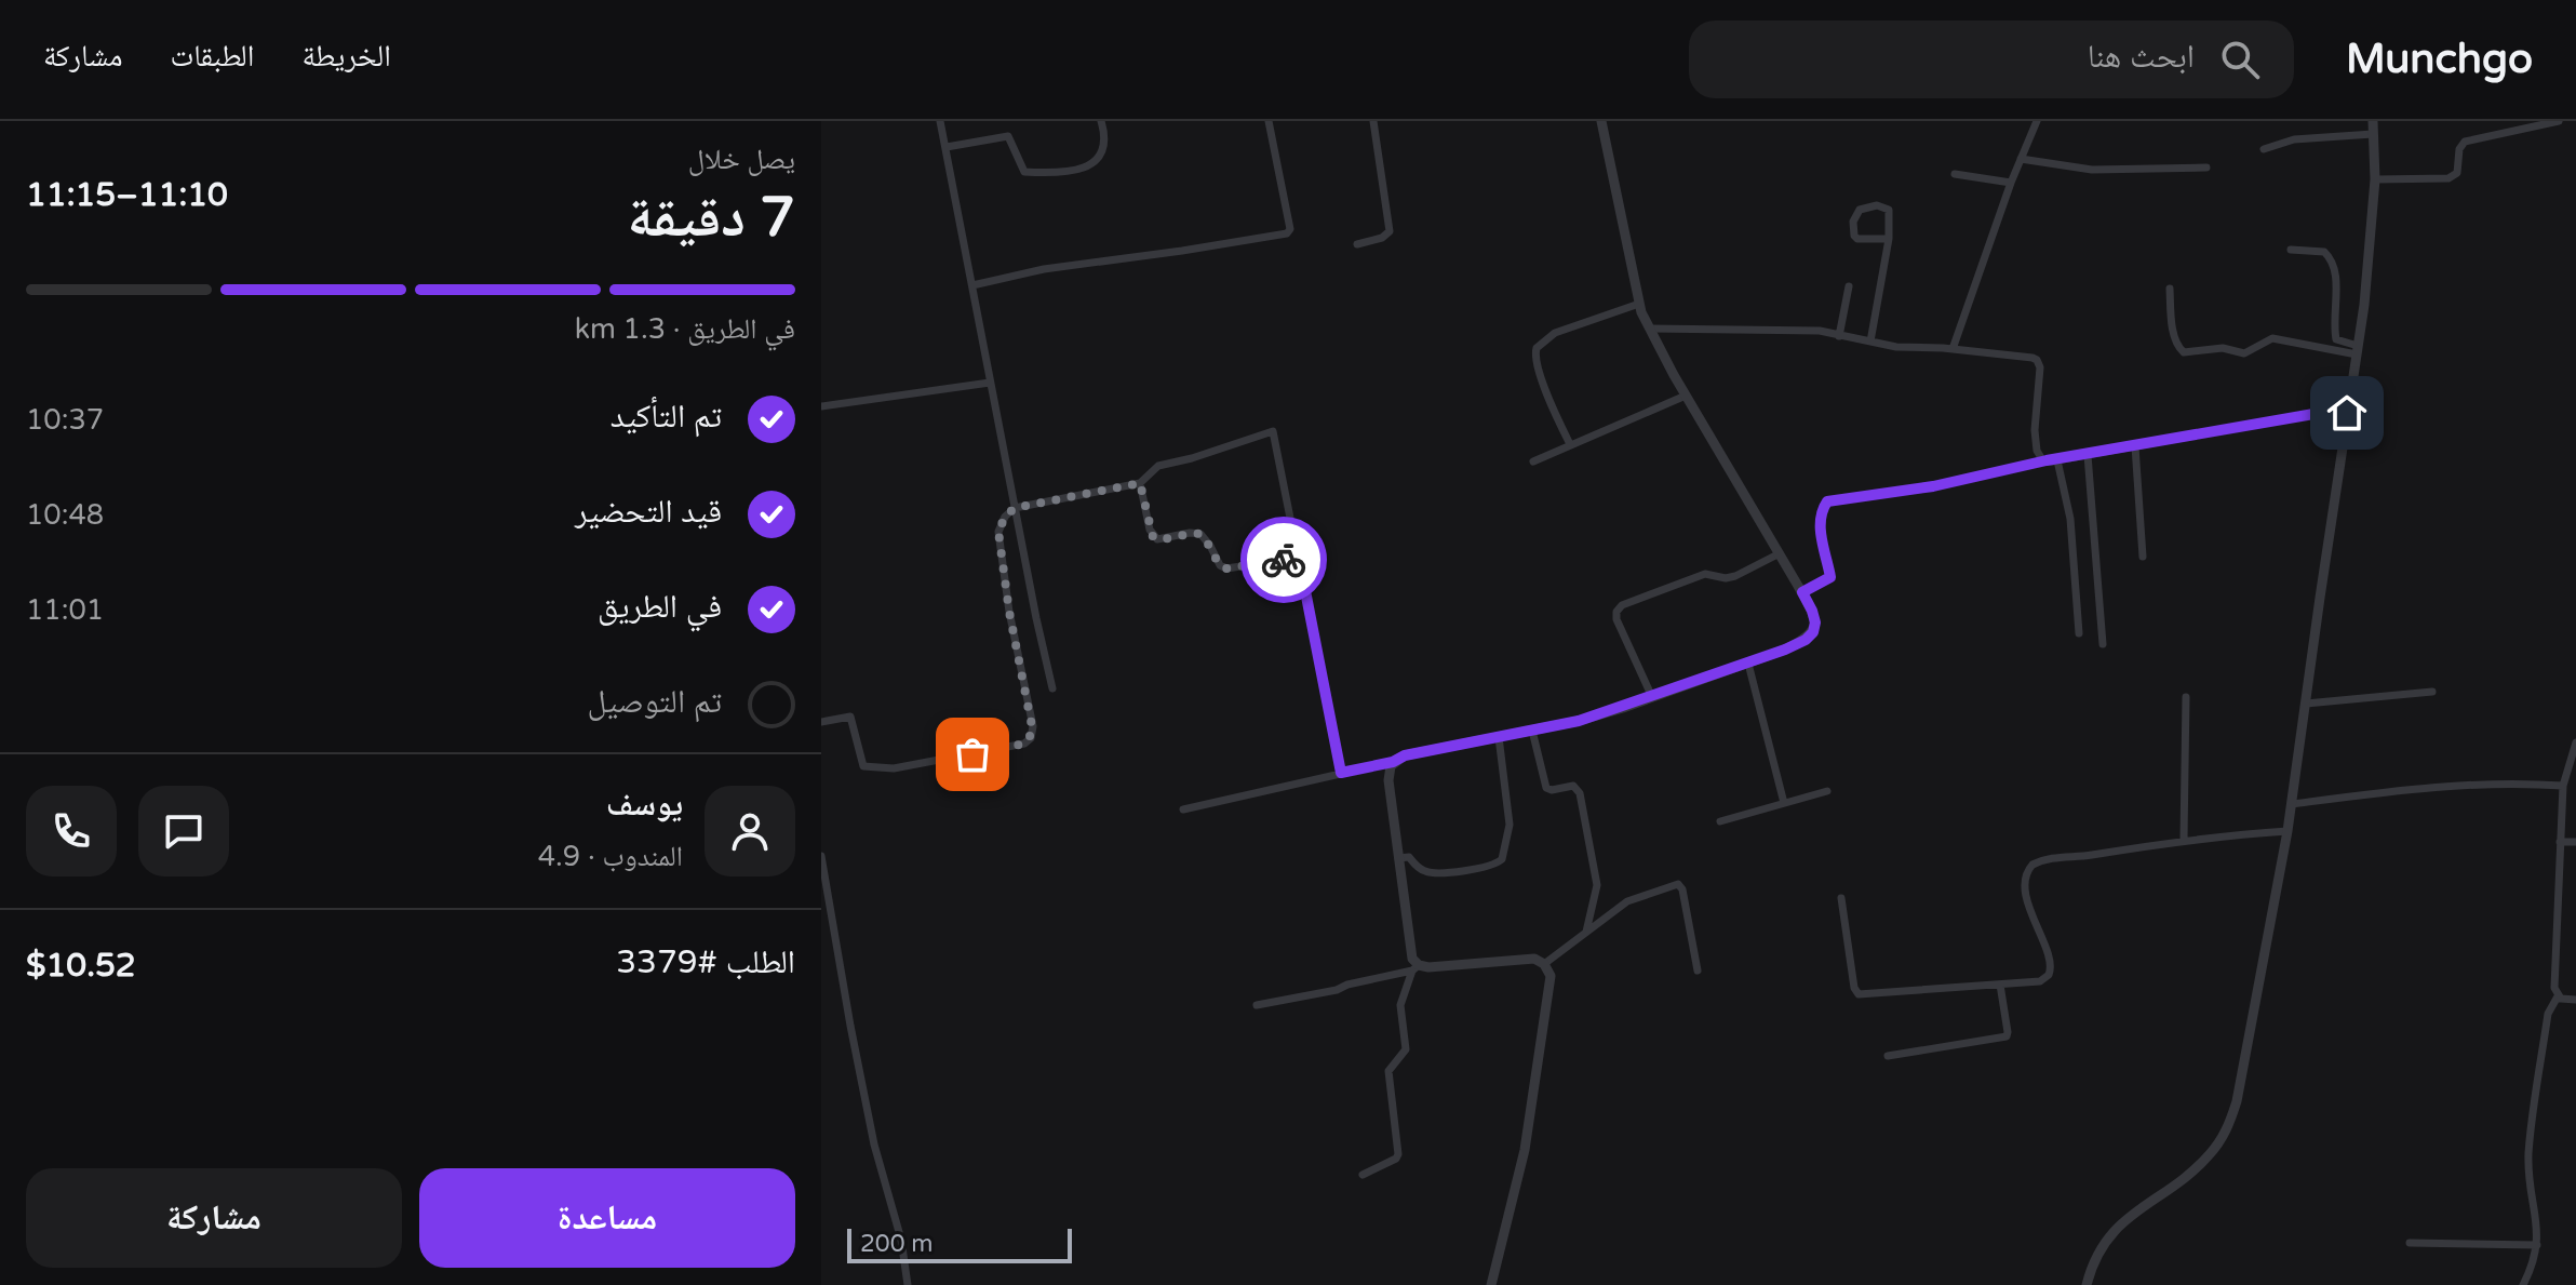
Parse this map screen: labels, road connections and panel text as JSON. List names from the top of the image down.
{
  "scale_bar": "200 m",
  "page": {
    "header": "Munchgo",
    "search": "ابحث هنا",
    "nav": ["الخريطة", "الطبقات", "مشاركة"],
    "heading": ["7 دقيقة", "يصل خلال", "11:10–11:15"],
    "panel": [
      "يوسف",
      "المندوب · 4.9",
      "الطلب #3379",
      "$10.52"
    ],
    "bar": "في الطريق · 1.3 km",
    "list": [
      ["تم التأكيد", "10:37"],
      ["قيد التحضير", "10:48"],
      ["في الطريق", "11:01"],
      "تم التوصيل"
    ],
    "buttons": ["مساعدة", "مشاركة"],
    "scale": "200 m"
  }
}
